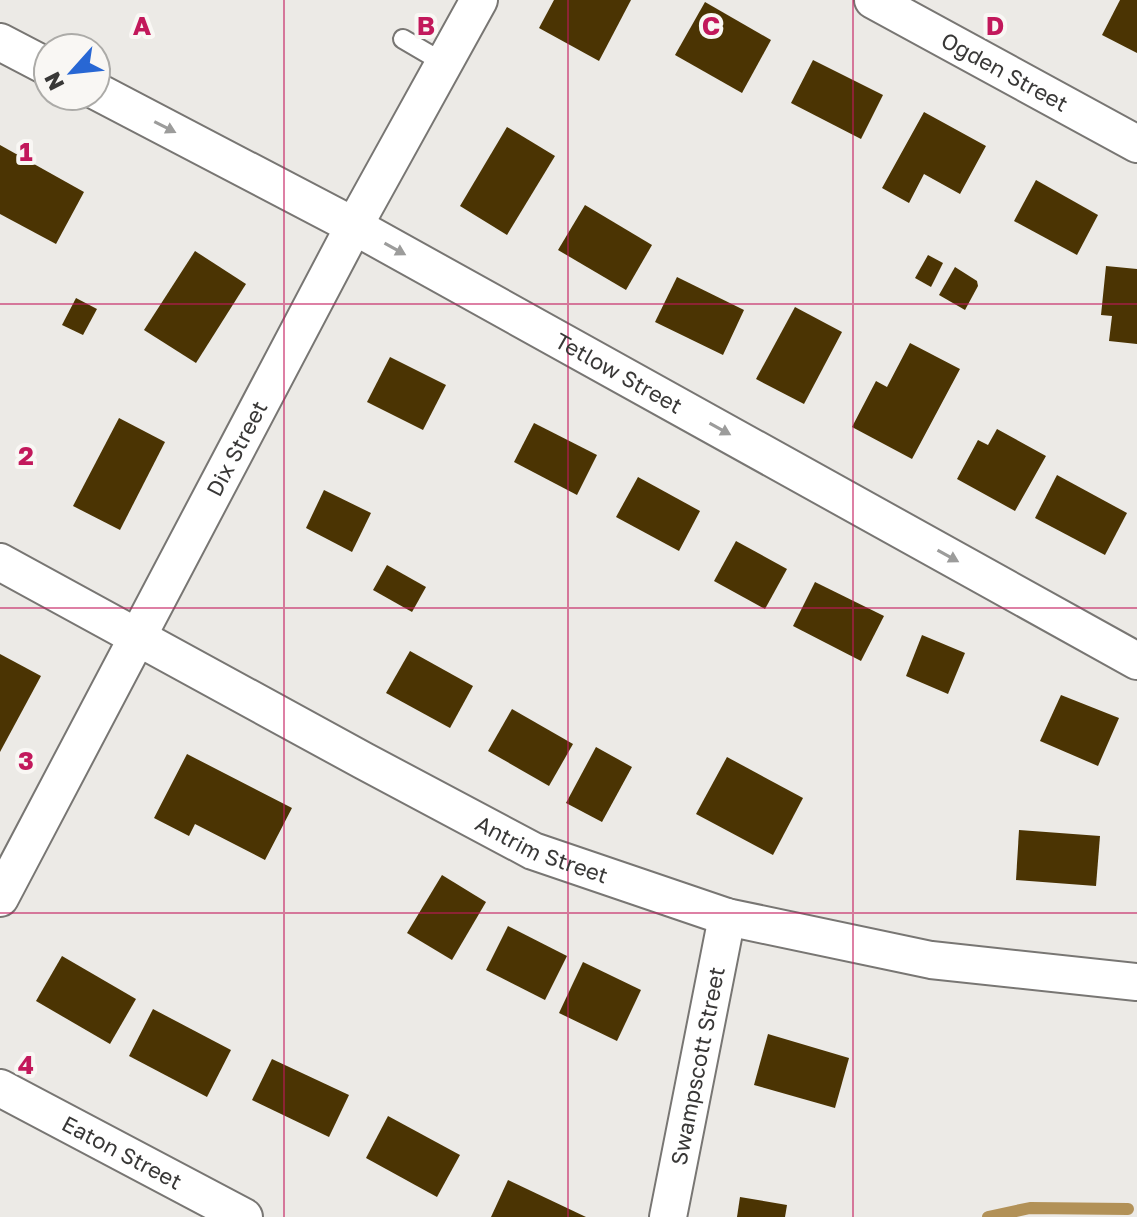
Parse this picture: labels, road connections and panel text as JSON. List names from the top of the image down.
{
  "streets": {
    "street": [
      "Ogden Street",
      "Tetlow Street",
      "Dix Street",
      "Antrim Street",
      "Swampscott Street",
      "Eaton Street"
    ]
  },
  "crossings": [
    ["Tetlow Street", "Dix Street"],
    ["Dix Street", "Antrim Street"],
    ["Antrim Street", "Swampscott Street"]
  ],
  "one_way": ["Tetlow Street"],
  "north": "bottom left",
  "grid": {
    "columns": [
      "A",
      "B",
      "C",
      "D"
    ],
    "rows": [
      "1",
      "2",
      "3",
      "4"
    ]
  }
}
